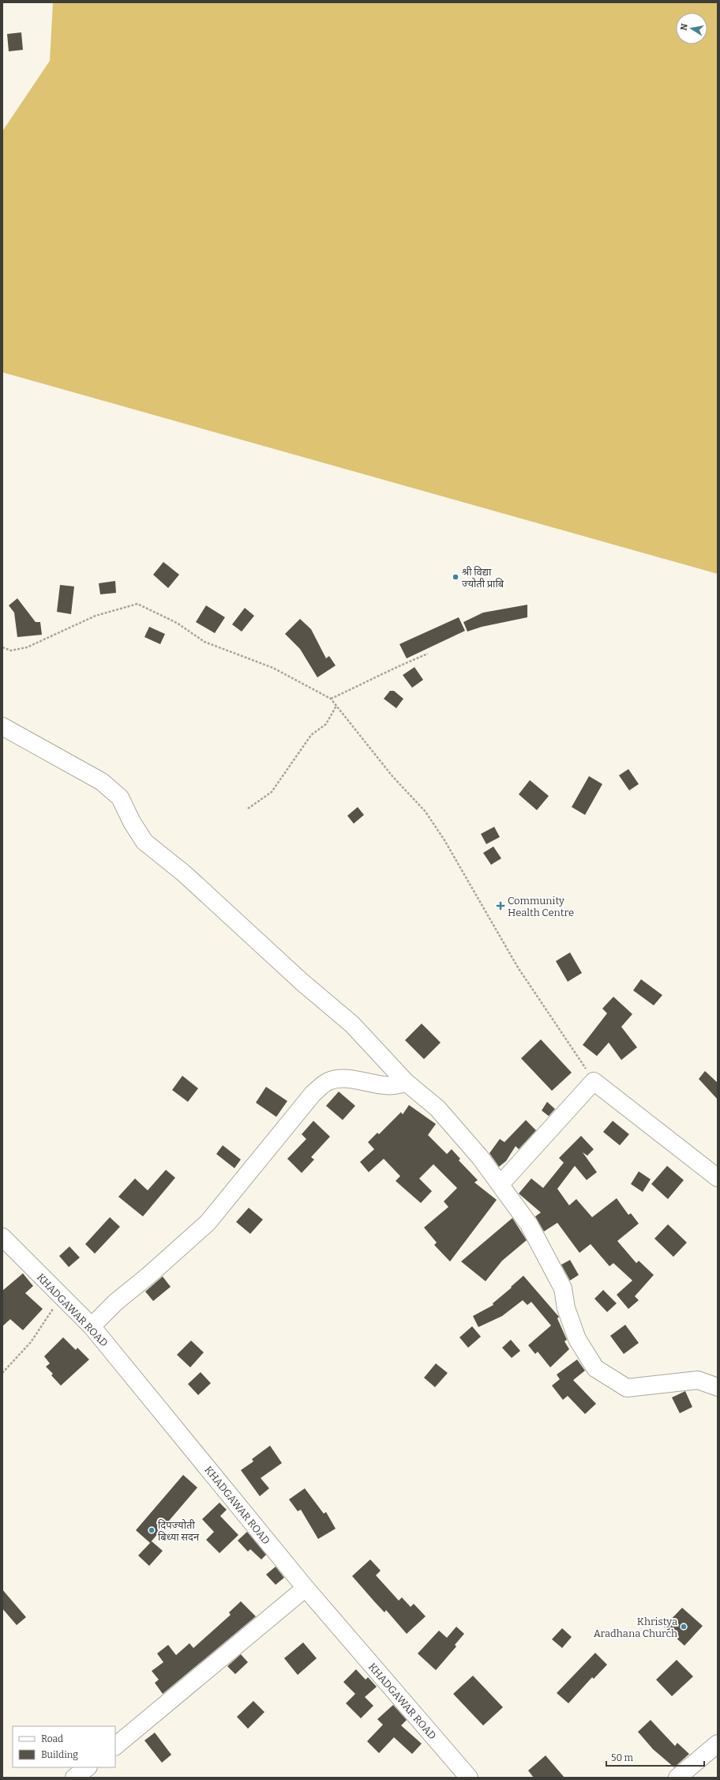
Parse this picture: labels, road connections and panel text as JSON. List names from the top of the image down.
{
  "streets": {
    "street": ["KHADGAWAR ROAD"]
  },
  "places": {
    "other": ["श्री विद्या ज्योती प्राबि", "दिपज्योती बिध्या सदन", "Khristya Aradhana Church"],
    "health": ["Community Health Centre"]
  },
  "legend": ["Road", "Building"],
  "scale_bar": "50 m",
  "north": "left"
}
